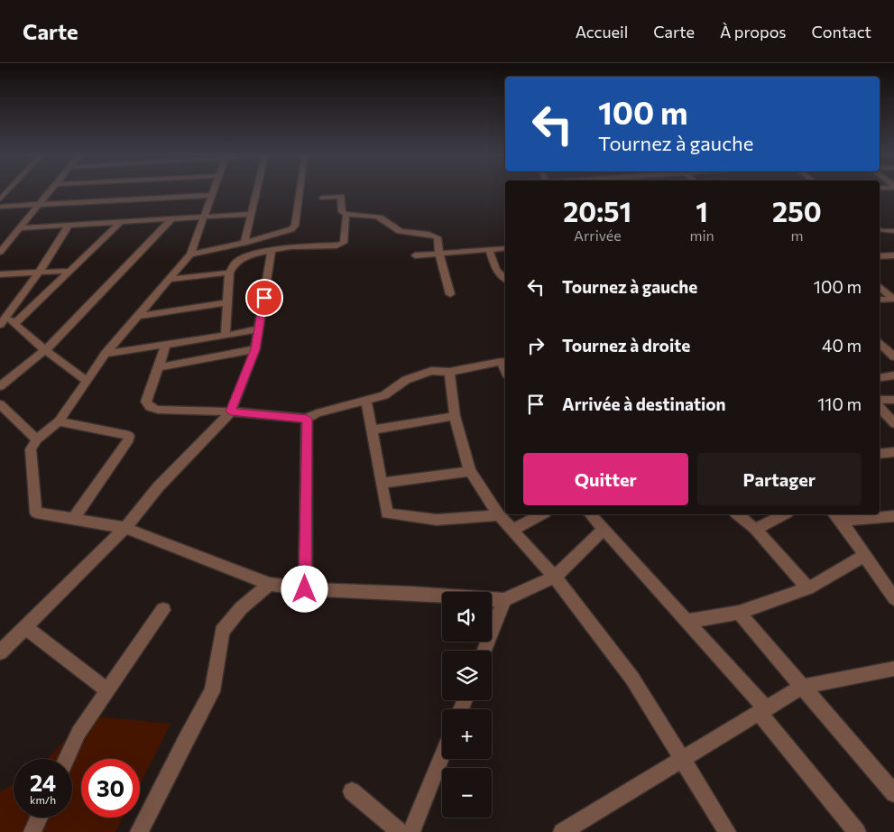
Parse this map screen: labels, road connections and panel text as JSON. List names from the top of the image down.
{
  "page": {
    "header": "Carte",
    "nav": [
      "Accueil",
      "Carte",
      "À propos",
      "Contact"
    ],
    "turn": ["100 m", "Tournez à gauche"],
    "eta": [
      "20:51",
      "Arrivée",
      "1",
      "min",
      "250",
      "m"
    ],
    "list": [
      {
        "name": "Tournez à gauche",
        "value": "100 m"
      },
      {
        "name": "Tournez à droite",
        "value": "40 m"
      },
      {
        "name": "Arrivée à destination",
        "value": "110 m"
      }
    ],
    "buttons": ["Quitter", "Partager"],
    "map_buttons": ["+", "−"],
    "speed": "24 km/h",
    "limit": "30"
  }
}
